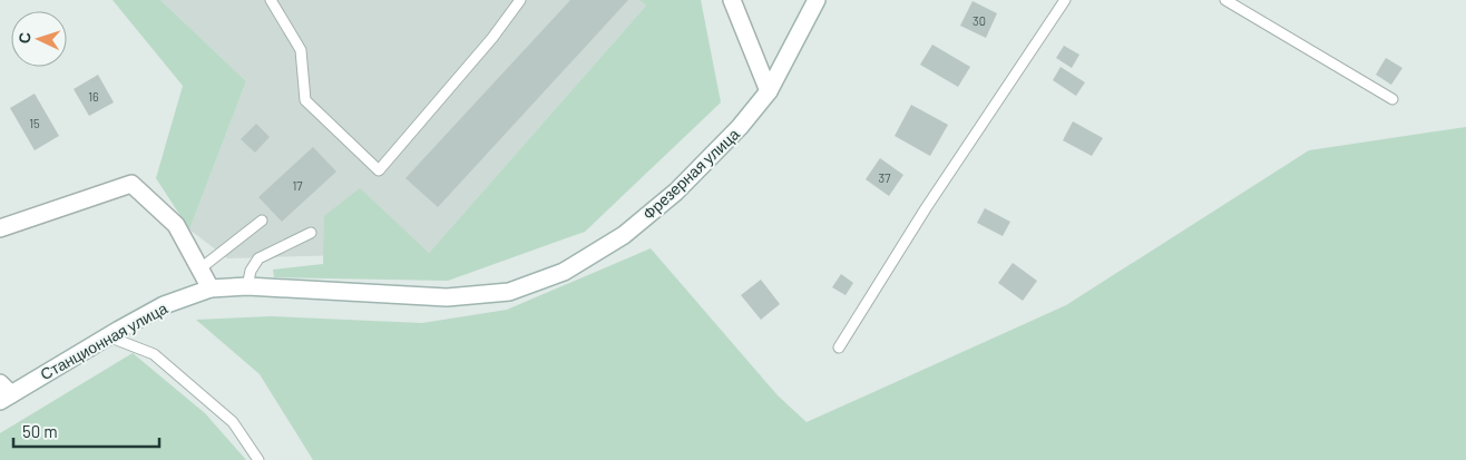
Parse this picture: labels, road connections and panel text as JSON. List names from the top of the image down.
{
  "streets": {
    "street": ["Фрезерная улица", "Станционная улица"]
  },
  "crossings": [
    ["Фрезерная улица", "Станционная улица"]
  ],
  "house_numbers": [
    "30",
    "16",
    "15",
    "37",
    "17"
  ],
  "scale_bar": "50 m",
  "north": "left"
}
